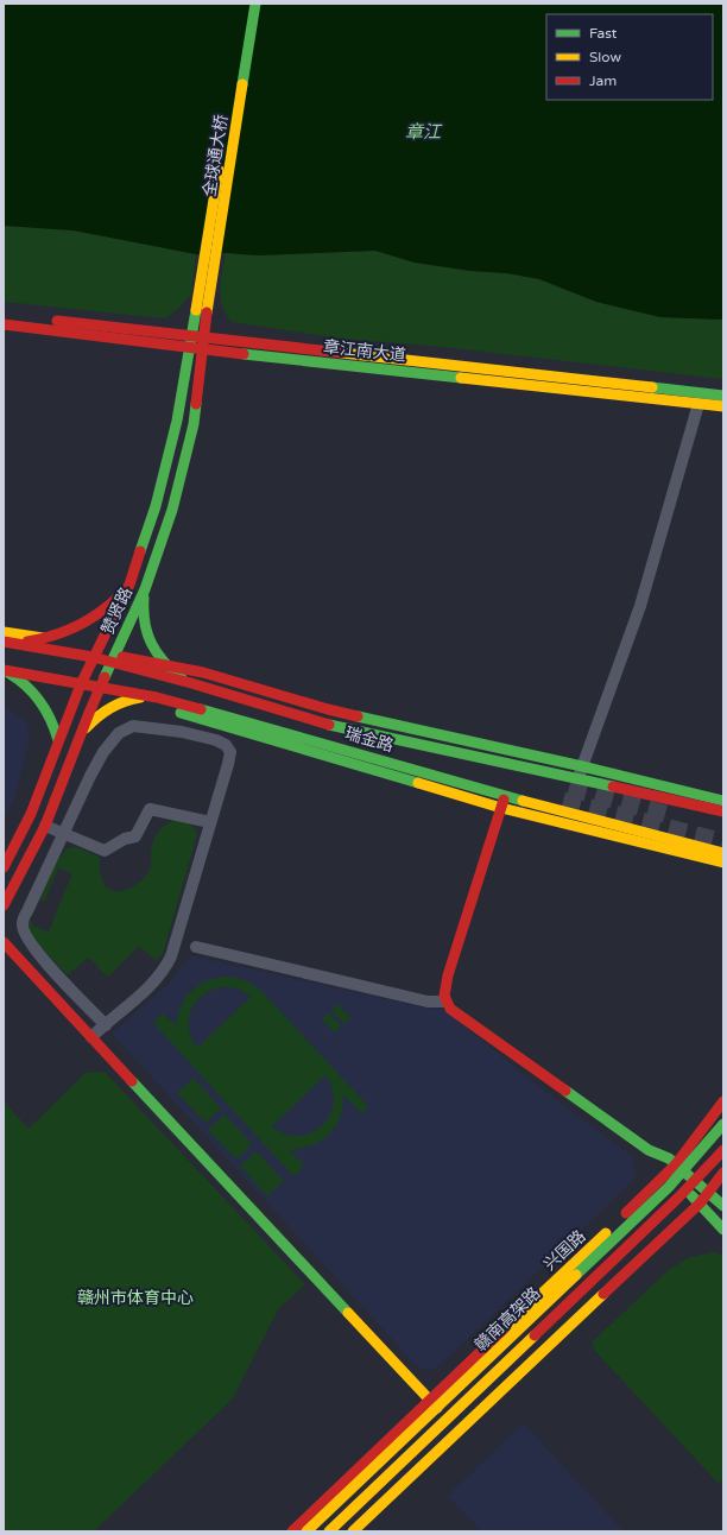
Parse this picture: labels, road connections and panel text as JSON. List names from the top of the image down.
{
  "streets": {
    "main road": [
      "全球通大桥",
      "章江南大道",
      "赞贤路",
      "瑞金路",
      "兴国路",
      "赣南高架路"
    ]
  },
  "crossings": [
    ["全球通大桥", "赞贤路"],
    ["章江南大道", "赞贤路"],
    ["赞贤路", "瑞金路"]
  ],
  "water": ["章江"],
  "parks": ["赣州市体育中心"],
  "legend": ["Fast", "Slow", "Jam"]
}
